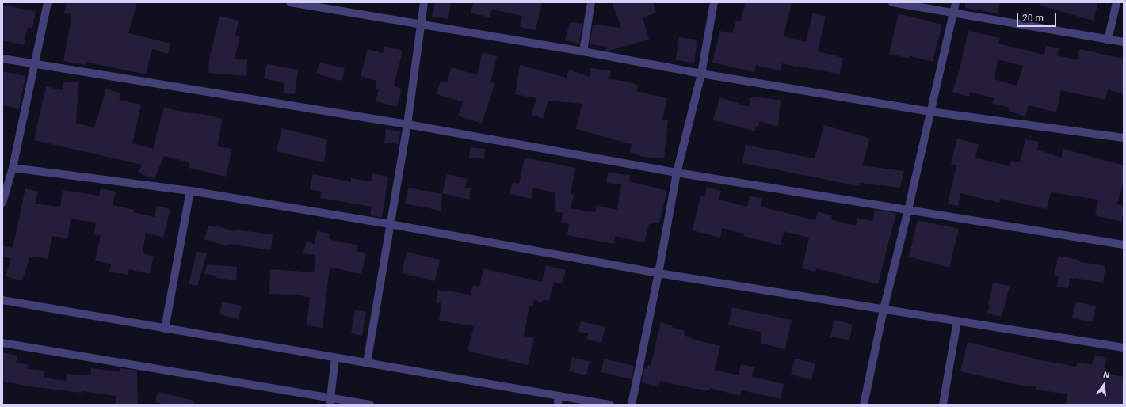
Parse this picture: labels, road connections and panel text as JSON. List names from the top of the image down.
{
  "scale_bar": "20 m",
  "north": "top"
}
